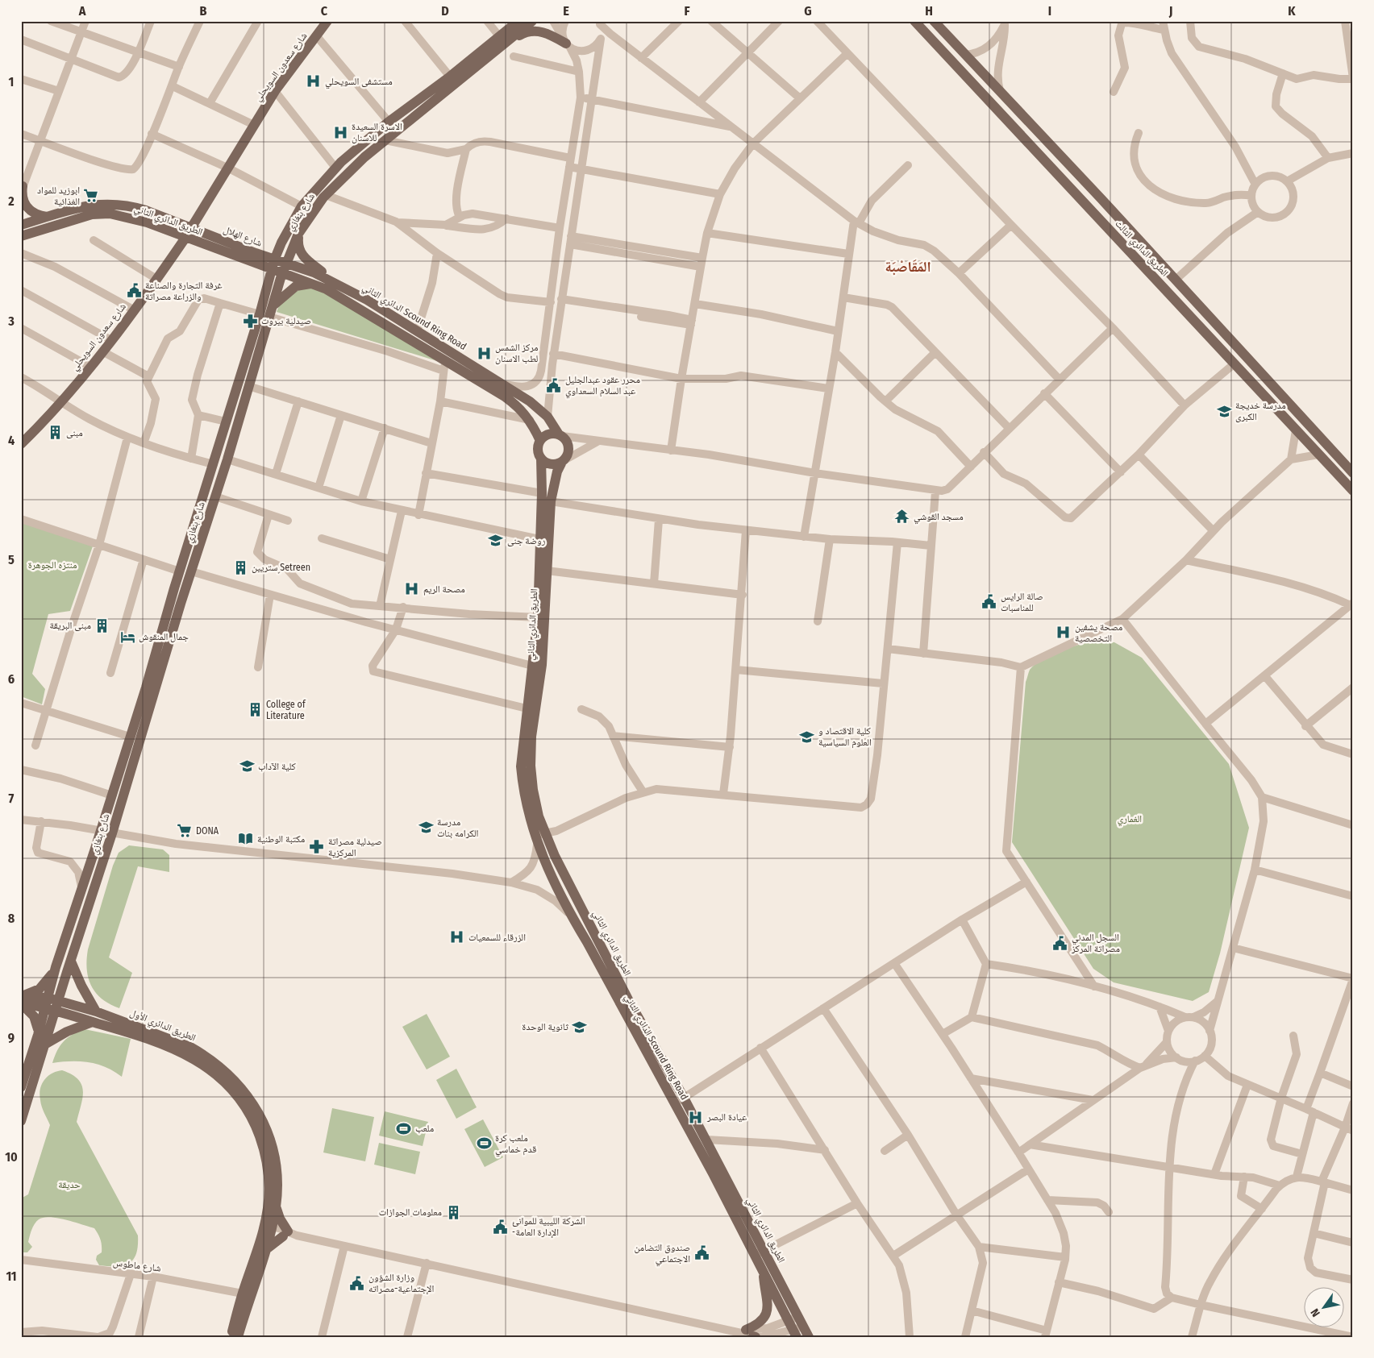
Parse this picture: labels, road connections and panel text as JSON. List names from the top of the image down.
{
  "streets": {
    "main road": [
      "شارع سعدون السويحلي",
      "شارع بنغازي",
      "الطريق الدائري الثاني",
      "شارع الهلال",
      "الطريق الدائري الثالث",
      "الدائري الثاني Scound Ring Road",
      "الطريق الدائري الأول"
    ],
    "street": ["شارع ماطوس"]
  },
  "crossings": [
    ["شارع سعدون السويحلي", "الطريق الدائري الثاني"],
    ["شارع سعدون السويحلي", "شارع الهلال"],
    ["شارع بنغازي", "الطريق الدائري الثاني"],
    ["شارع بنغازي", "شارع الهلال"],
    ["شارع بنغازي", "الدائري الثاني Scound Ring Road"],
    ["شارع بنغازي", "الطريق الدائري الأول"],
    ["الطريق الدائري الثاني", "شارع الهلال"],
    ["الطريق الدائري الثاني", "الدائري الثاني Scound Ring Road"],
    ["الطريق الدائري الأول", "شارع ماطوس"]
  ],
  "districts": ["المَقَاصْبَة"],
  "parks": ["منتزه الجوهرة", "الغماري", "حديقة"],
  "places": {
    "hospital": [
      "مستشفى السويحلي",
      "الاسرة السعيدة للاسنان",
      "مركز الشمس لطب الاسنان",
      "مصحة الريم",
      "مصحة يشفين التخصصية",
      "الزرقاء للسمعيات",
      "عيادة البصر"
    ],
    "supermarket": ["ابوزيد للمواد الغذائية", "DONA"],
    "public building": [
      "غرفة التجارة والصناعة والزراعة مصراتة",
      "محرر عقود عبدالجليل عبد السلام السعداوي",
      "صالة الرايس للمناسبات",
      "السجل المدني مصراتة المركز",
      "الشركة الليبية للموانئ -الإدارة العامة",
      "صندوق التضامن الاجتماعي",
      "وزارة الشؤون الإجتماعية-مصراته"
    ],
    "pharmacy": ["صيدلية بيروت", "صيدلية مصراتة المركزية"],
    "school or university": [
      "مدرسة خديجة الكبرى",
      "روضة جنى",
      "كلية الاقتصاد و العلوم السياسية",
      "كلية الآداب",
      "مدرسة الكرامه بنات",
      "ثانوية الوحدة"
    ],
    "building": [
      "مبنى",
      "ستريين ٍSetreen",
      "مبنى البريقة",
      "College of Literature",
      "معلومات الجوازات"
    ],
    "temple": ["مسجد القوشي"],
    "hotel": ["جمال المنقوش"],
    "library": ["مكتبة الوطنية"],
    "sports": ["ملعب", "ملعب كرة قدم خماسي"]
  },
  "north": "bottom left",
  "grid": {
    "columns": [
      "A",
      "B",
      "C",
      "D",
      "E",
      "F",
      "G",
      "H",
      "I",
      "J",
      "K"
    ],
    "rows": [
      "1",
      "2",
      "3",
      "4",
      "5",
      "6",
      "7",
      "8",
      "9",
      "10",
      "11"
    ]
  }
}
